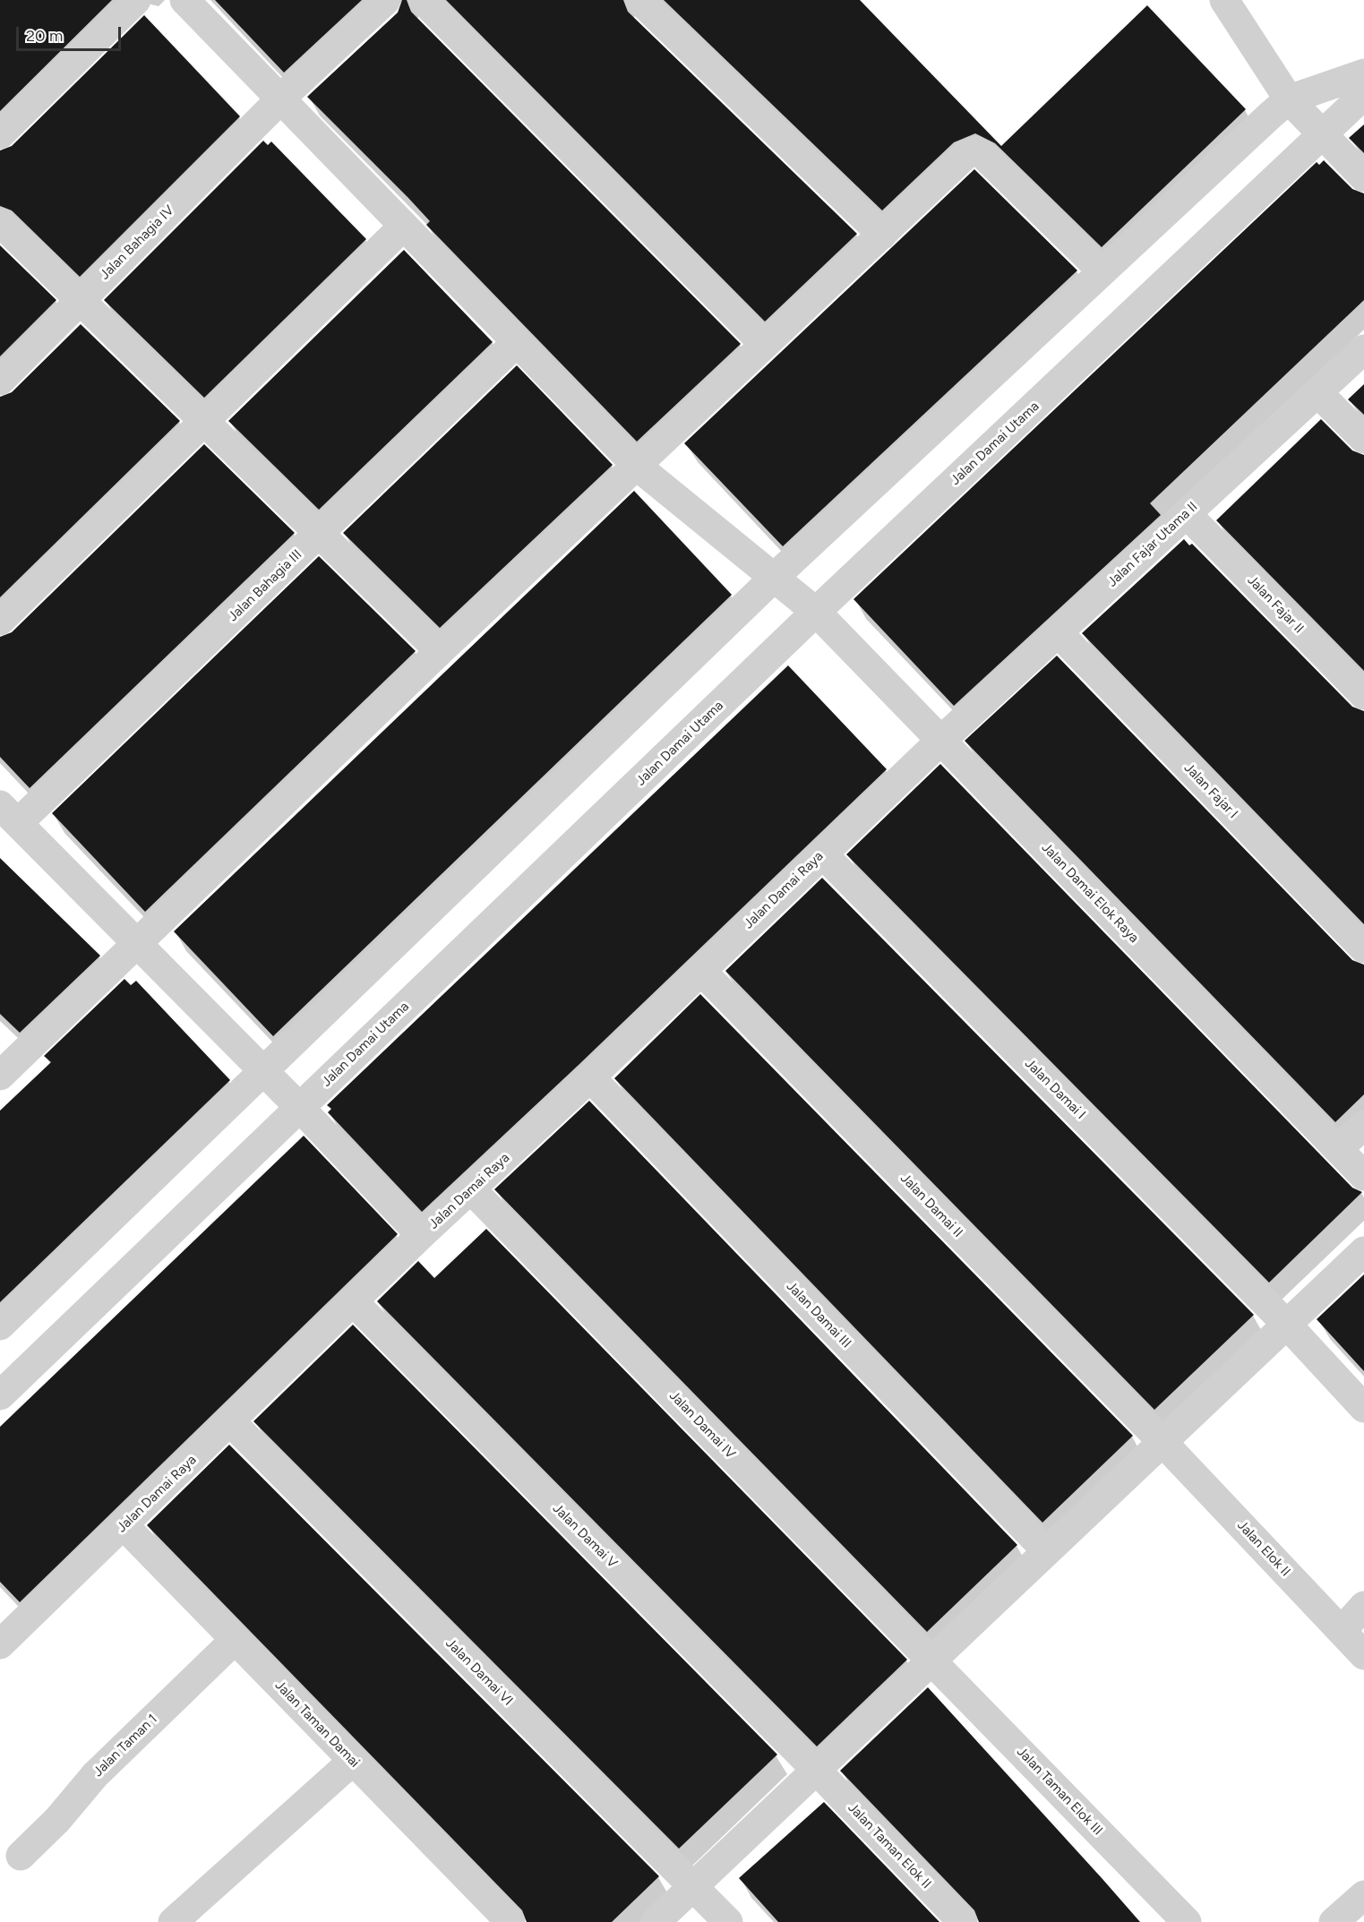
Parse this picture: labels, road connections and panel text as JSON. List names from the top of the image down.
{
  "streets": {
    "street": [
      "Jalan Bahagia IV",
      "Jalan Damai Utama",
      "Jalan Fajar Utama II",
      "Jalan Bahagia III",
      "Jalan Fajar II",
      "Jalan Fajar I",
      "Jalan Damai Raya",
      "Jalan Damai Elok Raya",
      "Jalan Damai I",
      "Jalan Damai II",
      "Jalan Damai III",
      "Jalan Damai IV",
      "Jalan Damai V",
      "Jalan Elok II",
      "Jalan Damai VI",
      "Jalan Taman Damai",
      "Jalan Taman 1",
      "Jalan Taman Elok III",
      "Jalan Taman Elok II"
    ]
  },
  "crossings": [
    ["Jalan Bahagia IV", "Jalan Damai Elok Raya"],
    ["Jalan Damai Utama", "Jalan Damai Elok Raya"],
    ["Jalan Fajar Utama II", "Jalan Fajar II"],
    ["Jalan Fajar Utama II", "Jalan Fajar I"],
    ["Jalan Fajar Utama II", "Jalan Damai Raya"],
    ["Jalan Fajar Utama II", "Jalan Damai Elok Raya"],
    ["Jalan Bahagia III", "Jalan Damai Elok Raya"],
    ["Jalan Damai Raya", "Jalan Damai Elok Raya"],
    ["Jalan Damai Raya", "Jalan Damai I"],
    ["Jalan Damai Raya", "Jalan Damai II"],
    ["Jalan Damai Raya", "Jalan Damai III"],
    ["Jalan Damai Raya", "Jalan Damai IV"],
    ["Jalan Damai Raya", "Jalan Damai V"],
    ["Jalan Damai Raya", "Jalan Damai VI"],
    ["Jalan Damai Raya", "Jalan Taman Damai"],
    ["Jalan Damai II", "Jalan Elok II"],
    ["Jalan Damai IV", "Jalan Taman Elok III"],
    ["Jalan Damai V", "Jalan Taman Elok II"],
    ["Jalan Taman Damai", "Jalan Taman 1"]
  ],
  "scale_bar": "20 m"
}
